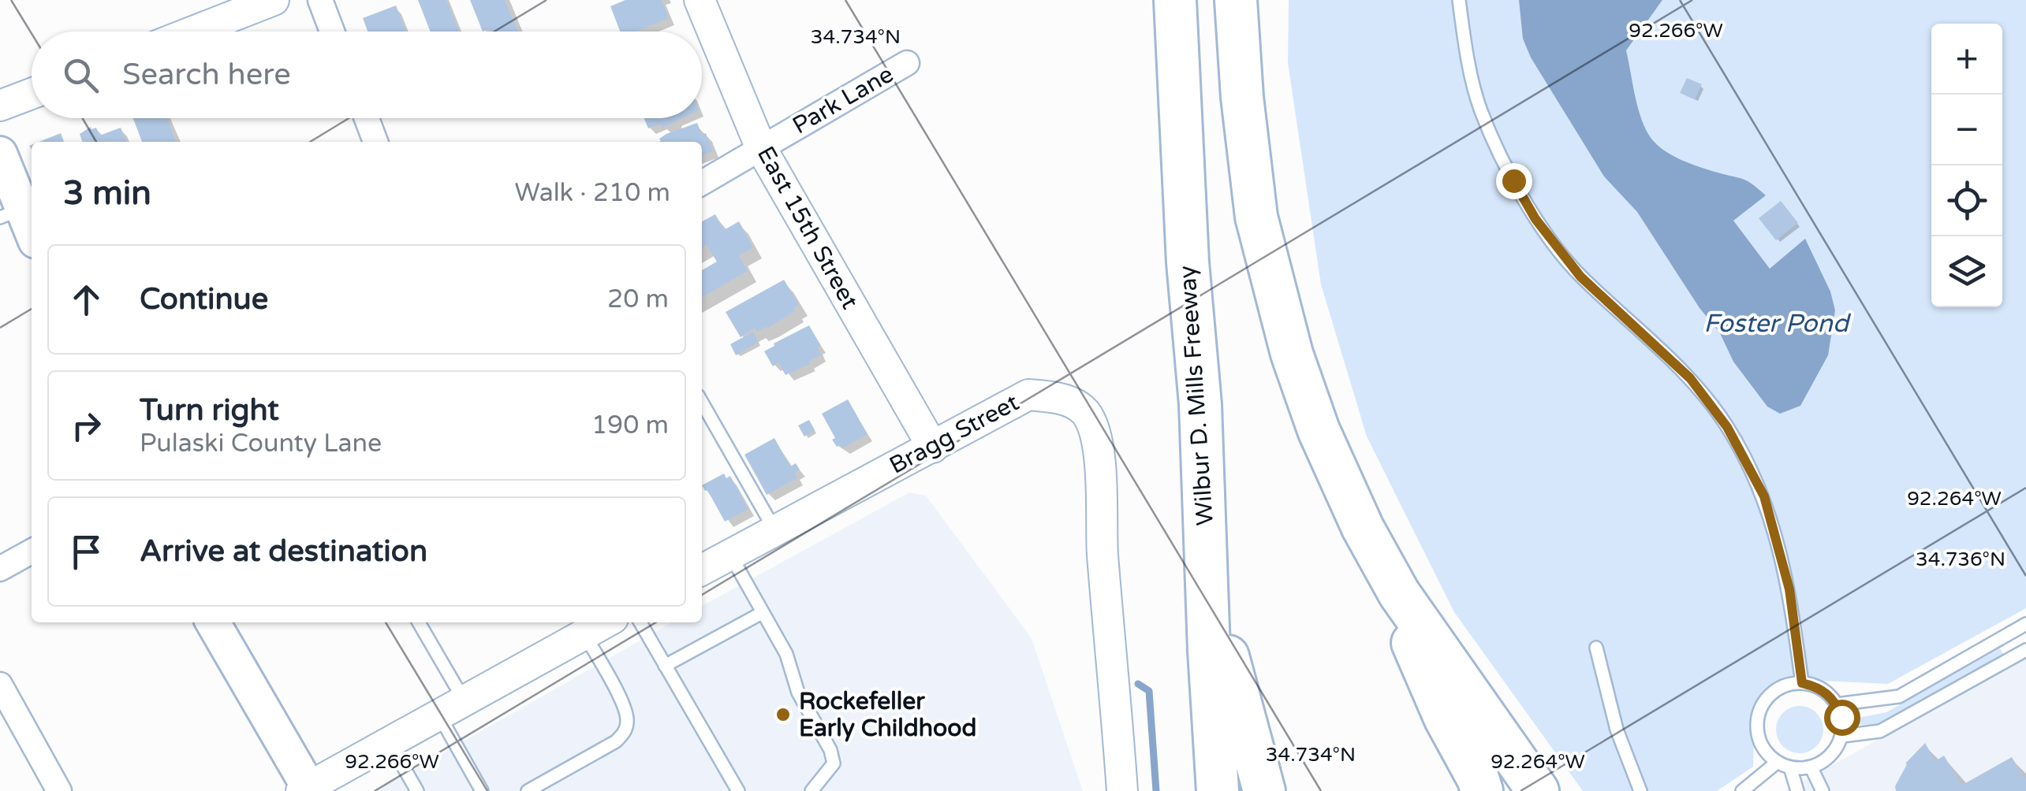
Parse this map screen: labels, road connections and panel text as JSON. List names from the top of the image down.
{
  "streets": {
    "highway": ["Wilbur D. Mills Freeway"],
    "street": ["Park Lane", "East 15th Street", "Bragg Street"]
  },
  "crossings": [
    ["Park Lane", "East 15th Street"],
    ["East 15th Street", "Bragg Street"]
  ],
  "water": ["Foster Pond"],
  "places": ["Rockefeller Early Childhood"],
  "page": {
    "map_buttons": ["+", "−"],
    "search": "Search here",
    "heading": ["3 min", "Walk · 210 m"],
    "list": [
      ["Continue", "20 m"],
      ["Turn right", "Pulaski County Lane", "190 m"],
      "Arrive at destination"
    ]
  },
  "coordinates": [
    "92.266°W",
    "34.734°N",
    "92.264°W",
    "34.736°N"
  ]
}
